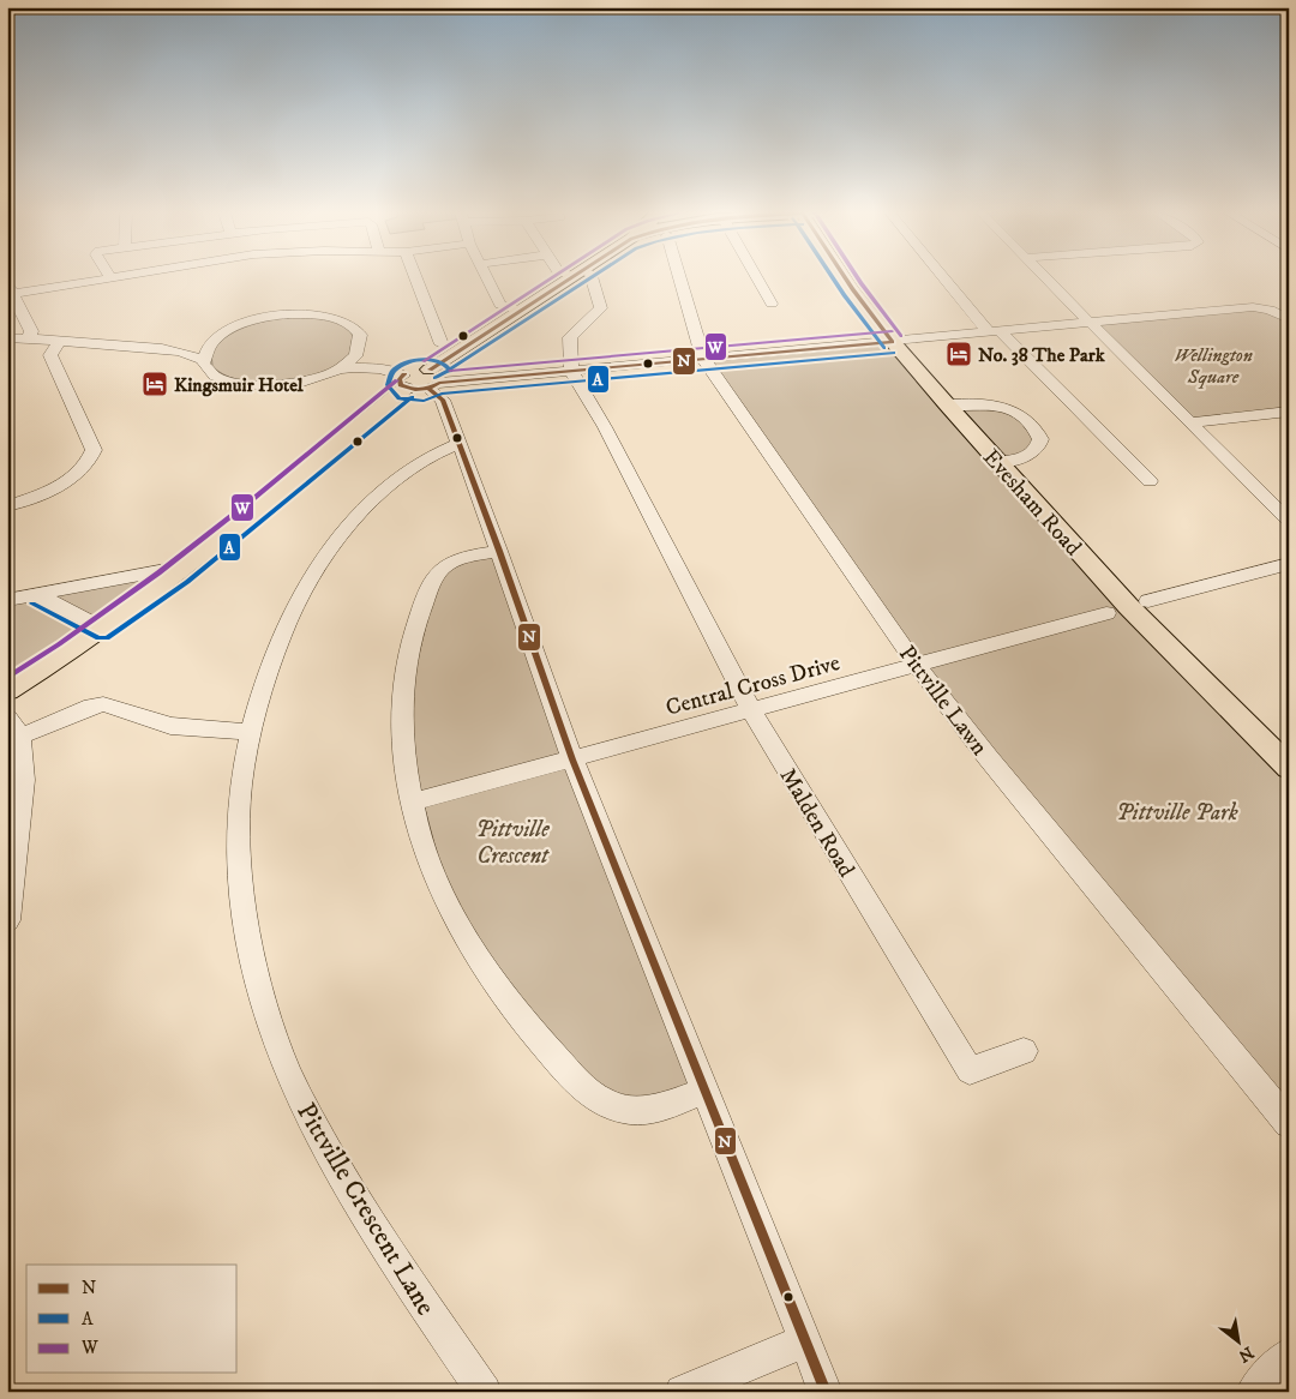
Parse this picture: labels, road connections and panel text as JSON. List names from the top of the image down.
{
  "streets": {
    "main road": ["Evesham Road"],
    "street": [
      "Central Cross Drive",
      "Pittville Lawn",
      "Malden Road",
      "Pittville Crescent Lane"
    ]
  },
  "crossings": [
    ["Central Cross Drive", "Pittville Lawn"],
    ["Central Cross Drive", "Malden Road"]
  ],
  "parks": ["Wellington Square", "Pittville Park", "Pittville Crescent"],
  "places": {
    "hotel": ["No. 38 The Park", "Kingsmuir Hotel"]
  },
  "lines": ["transit line N", "transit line A", "transit line W"],
  "legend": ["N", "A", "W"],
  "north": "bottom right"
}
